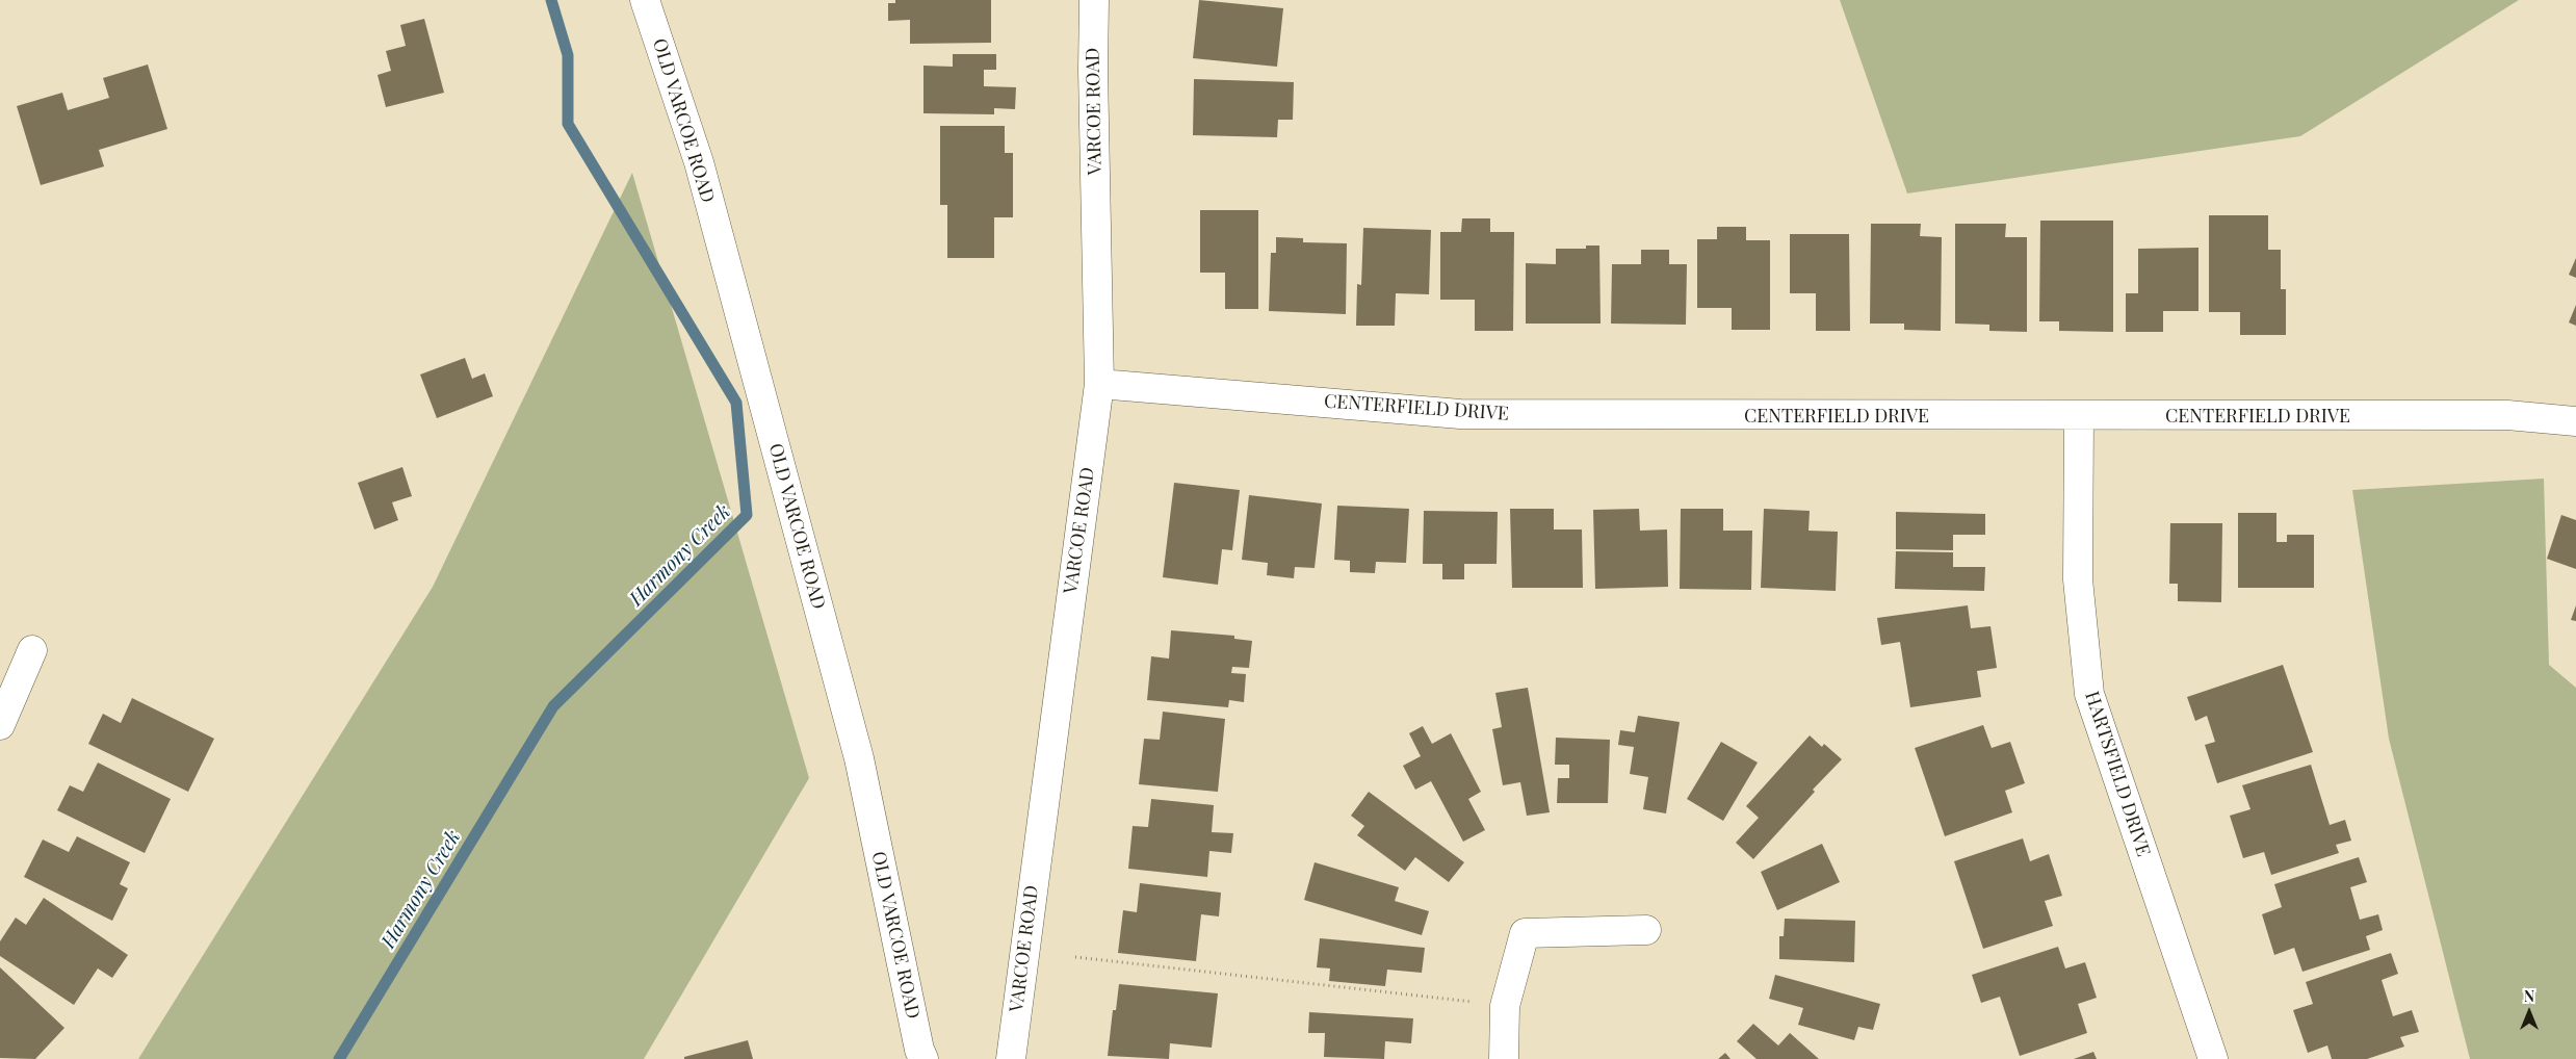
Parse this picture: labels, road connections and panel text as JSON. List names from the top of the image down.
{
  "streets": {
    "street": [
      "VARCOE ROAD",
      "OLD VARCOE ROAD",
      "CENTERFIELD DRIVE",
      "HARTSFIELD DRIVE"
    ]
  },
  "crossings": [
    ["VARCOE ROAD", "CENTERFIELD DRIVE"],
    ["CENTERFIELD DRIVE", "HARTSFIELD DRIVE"]
  ],
  "water": ["Harmony Creek"],
  "north": "top"
}
